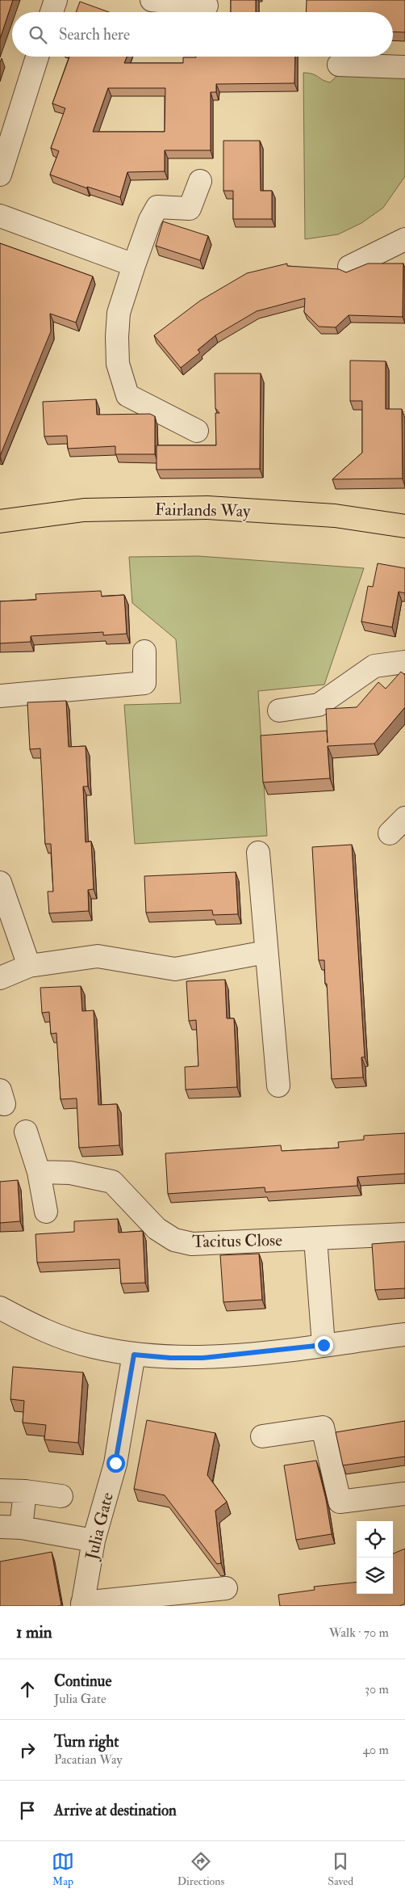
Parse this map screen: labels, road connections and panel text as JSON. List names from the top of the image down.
{
  "streets": {
    "main road": ["Fairlands Way"],
    "street": ["Tacitus Close", "Julia Gate"]
  },
  "page": {
    "search": "Search here",
    "heading": ["1 min", "Walk · 70 m"],
    "list": [
      ["Continue", "Julia Gate", "30 m"],
      ["Turn right", "Pacatian Way", "40 m"],
      "Arrive at destination"
    ],
    "nav": ["Map", "Directions", "Saved"]
  }
}
